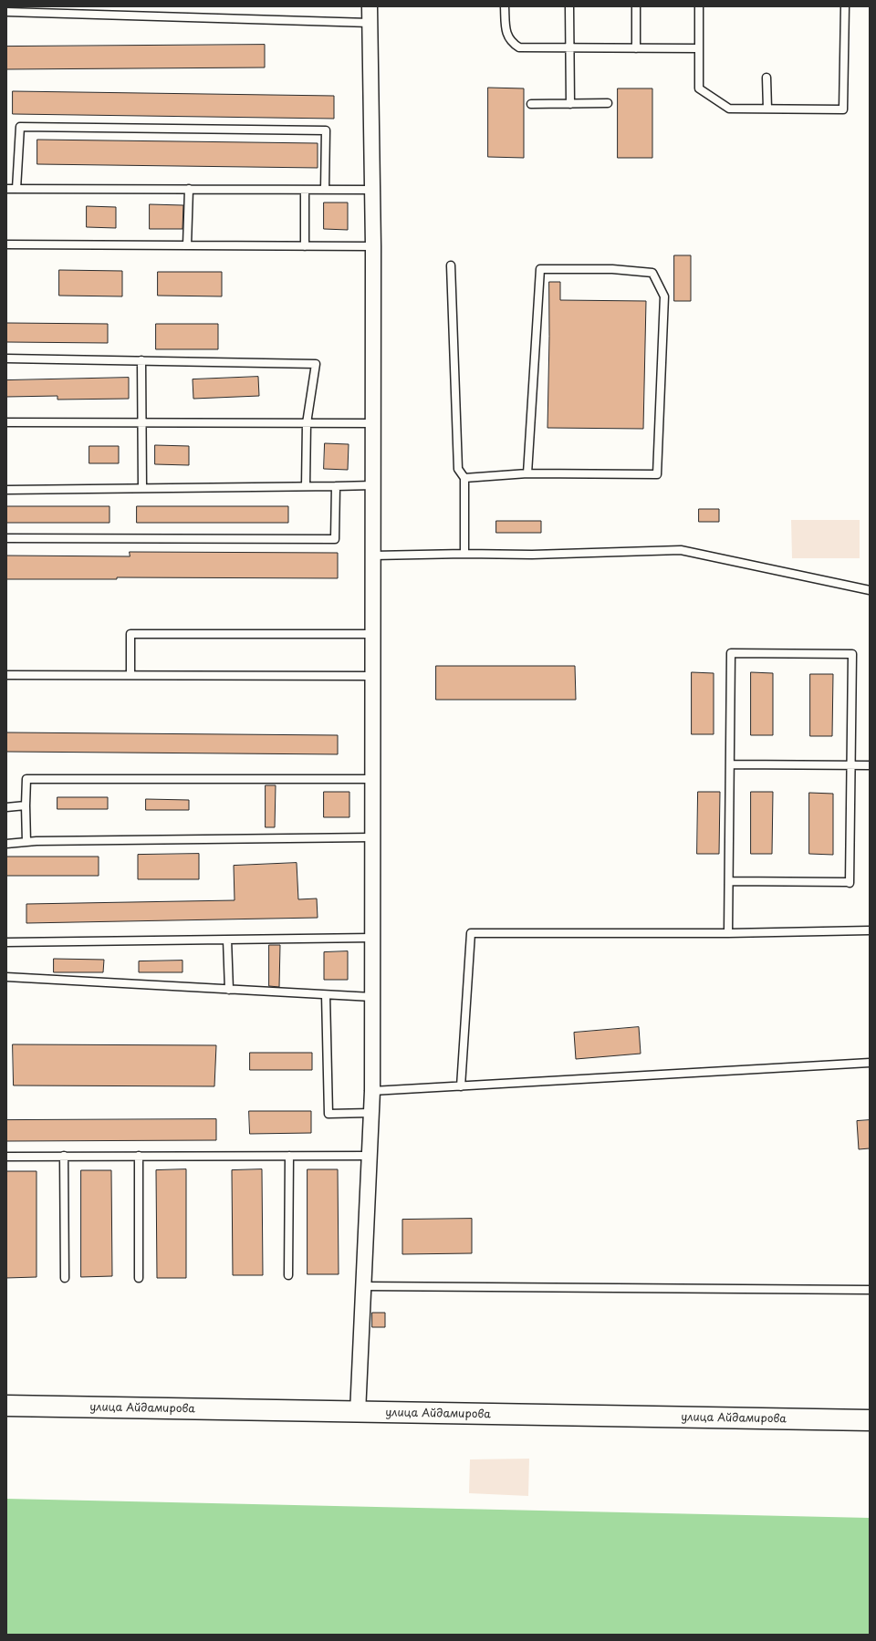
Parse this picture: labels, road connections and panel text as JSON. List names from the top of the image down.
{
  "streets": {
    "main road": ["улица Айдамирова"]
  }
}
